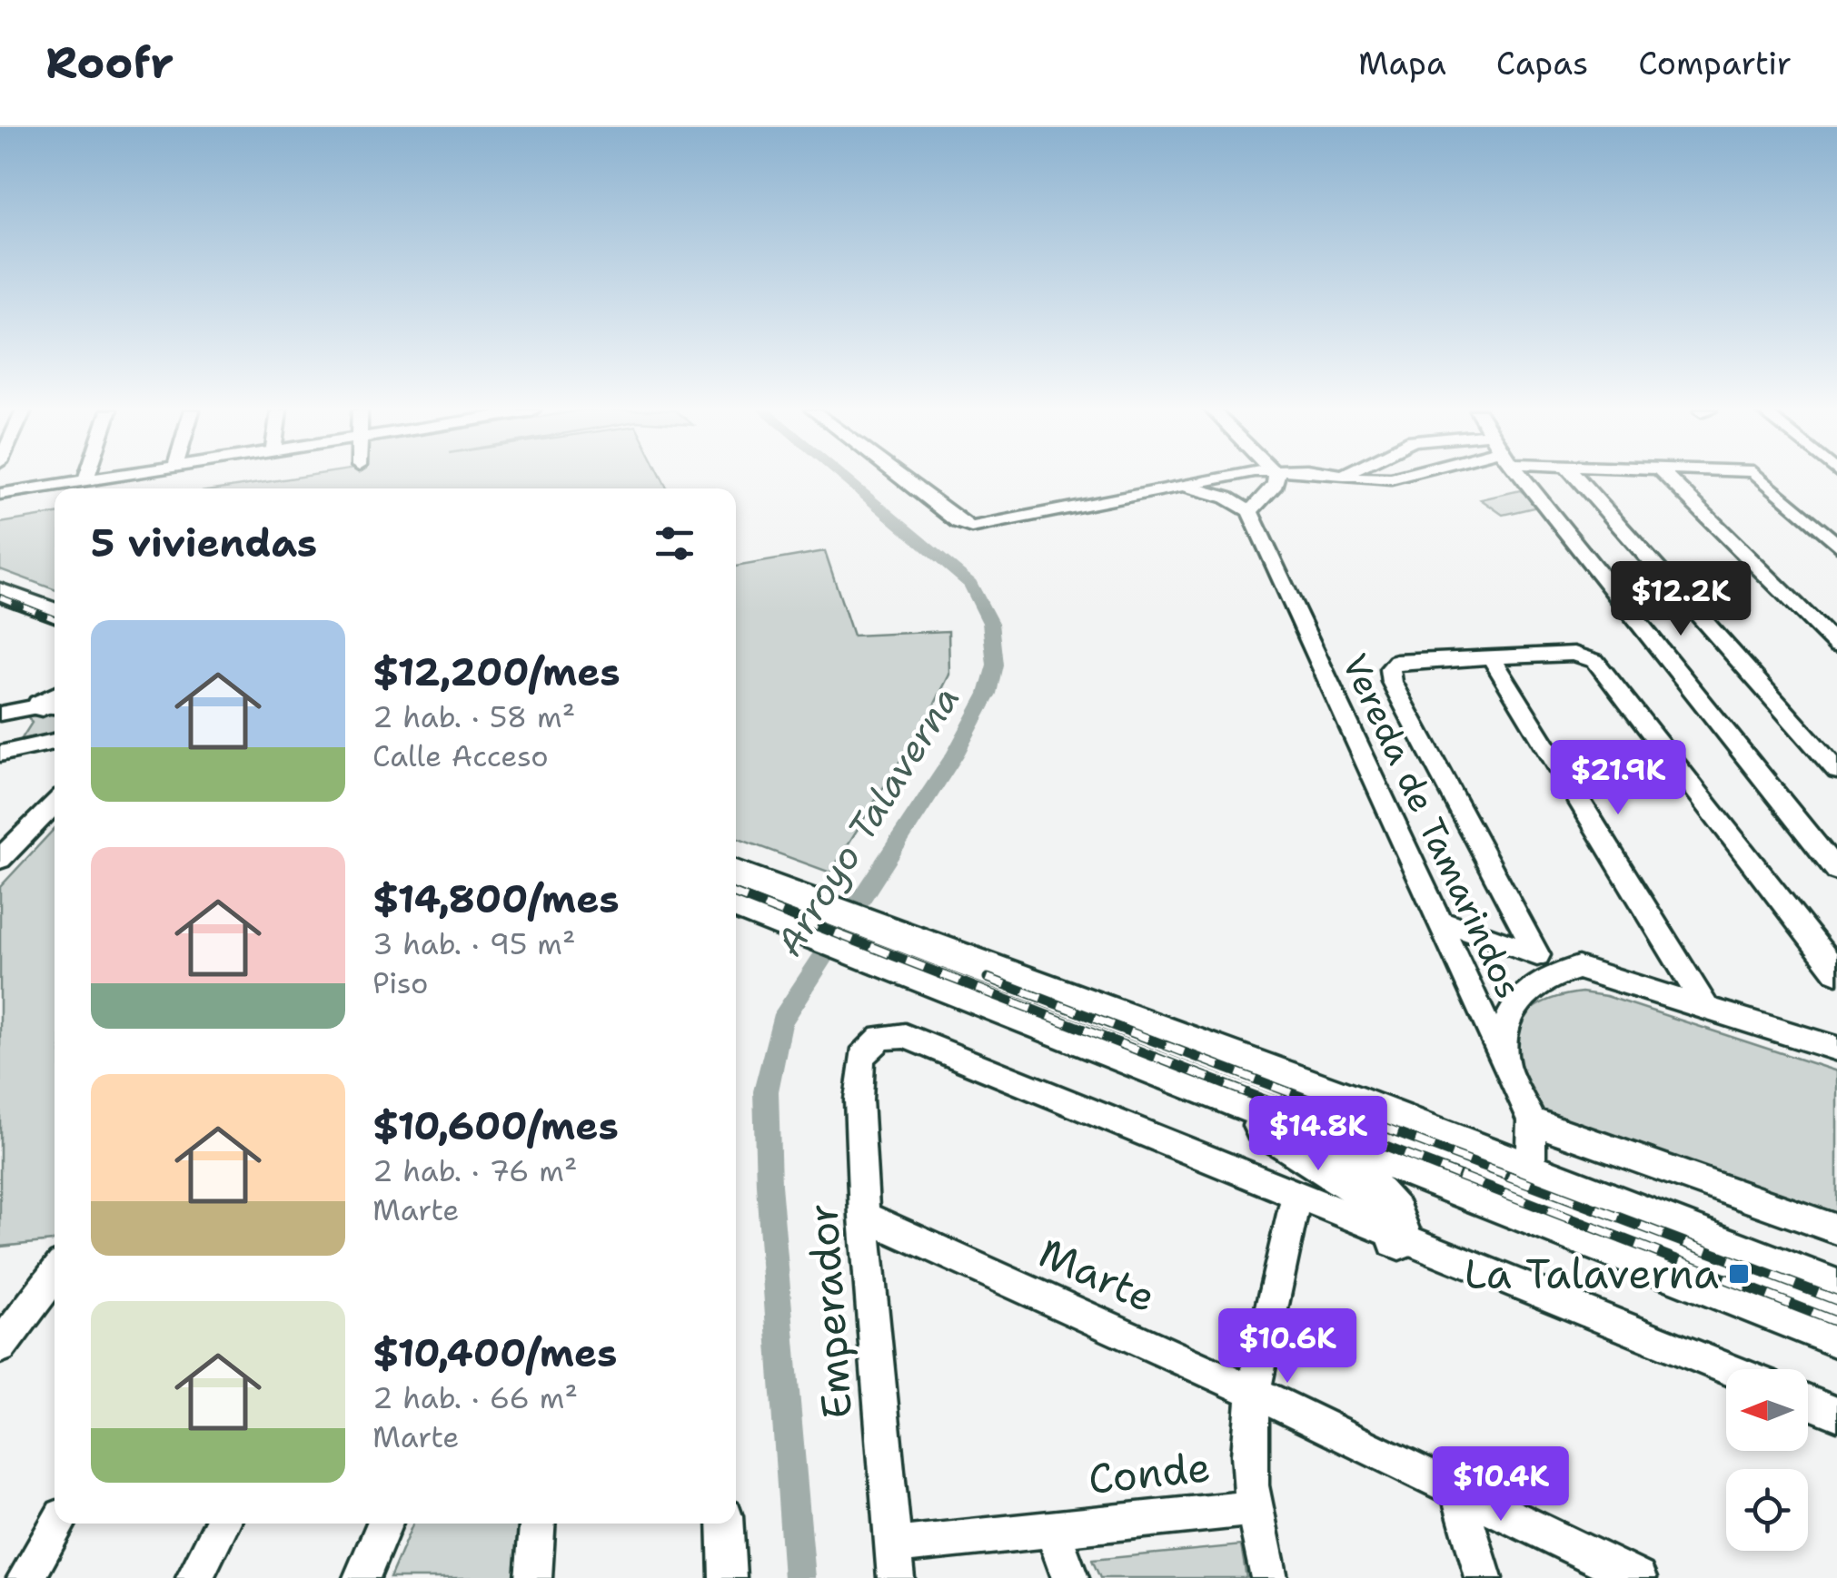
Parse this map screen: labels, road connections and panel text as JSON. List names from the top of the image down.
{
  "streets": {
    "street": [
      "Vereda de Tamarindos",
      "Marte",
      "Emperador",
      "Conde"
    ]
  },
  "crossings": [
    ["Marte", "Emperador"],
    ["Emperador", "Conde"]
  ],
  "water": ["Arroyo Talaverna"],
  "places": {
    "transit": ["La Talaverna"]
  },
  "north": "left",
  "page": {
    "header": "Roofr",
    "nav": ["Mapa", "Capas", "Compartir"],
    "heading": "5 viviendas",
    "price": [
      "$12.2K",
      "$21.9K",
      "$14.8K",
      "$10.6K",
      "$10.4K"
    ],
    "list": [
      {
        "name": "$12,200/mes",
        "note": "2 hab. · 58 m² · Calle Acceso"
      },
      {
        "name": "$14,800/mes",
        "note": "3 hab. · 95 m² · Piso"
      },
      {
        "name": "$10,600/mes",
        "note": "2 hab. · 76 m² · Marte"
      },
      {
        "name": "$10,400/mes",
        "note": "2 hab. · 66 m² · Marte"
      }
    ]
  }
}
